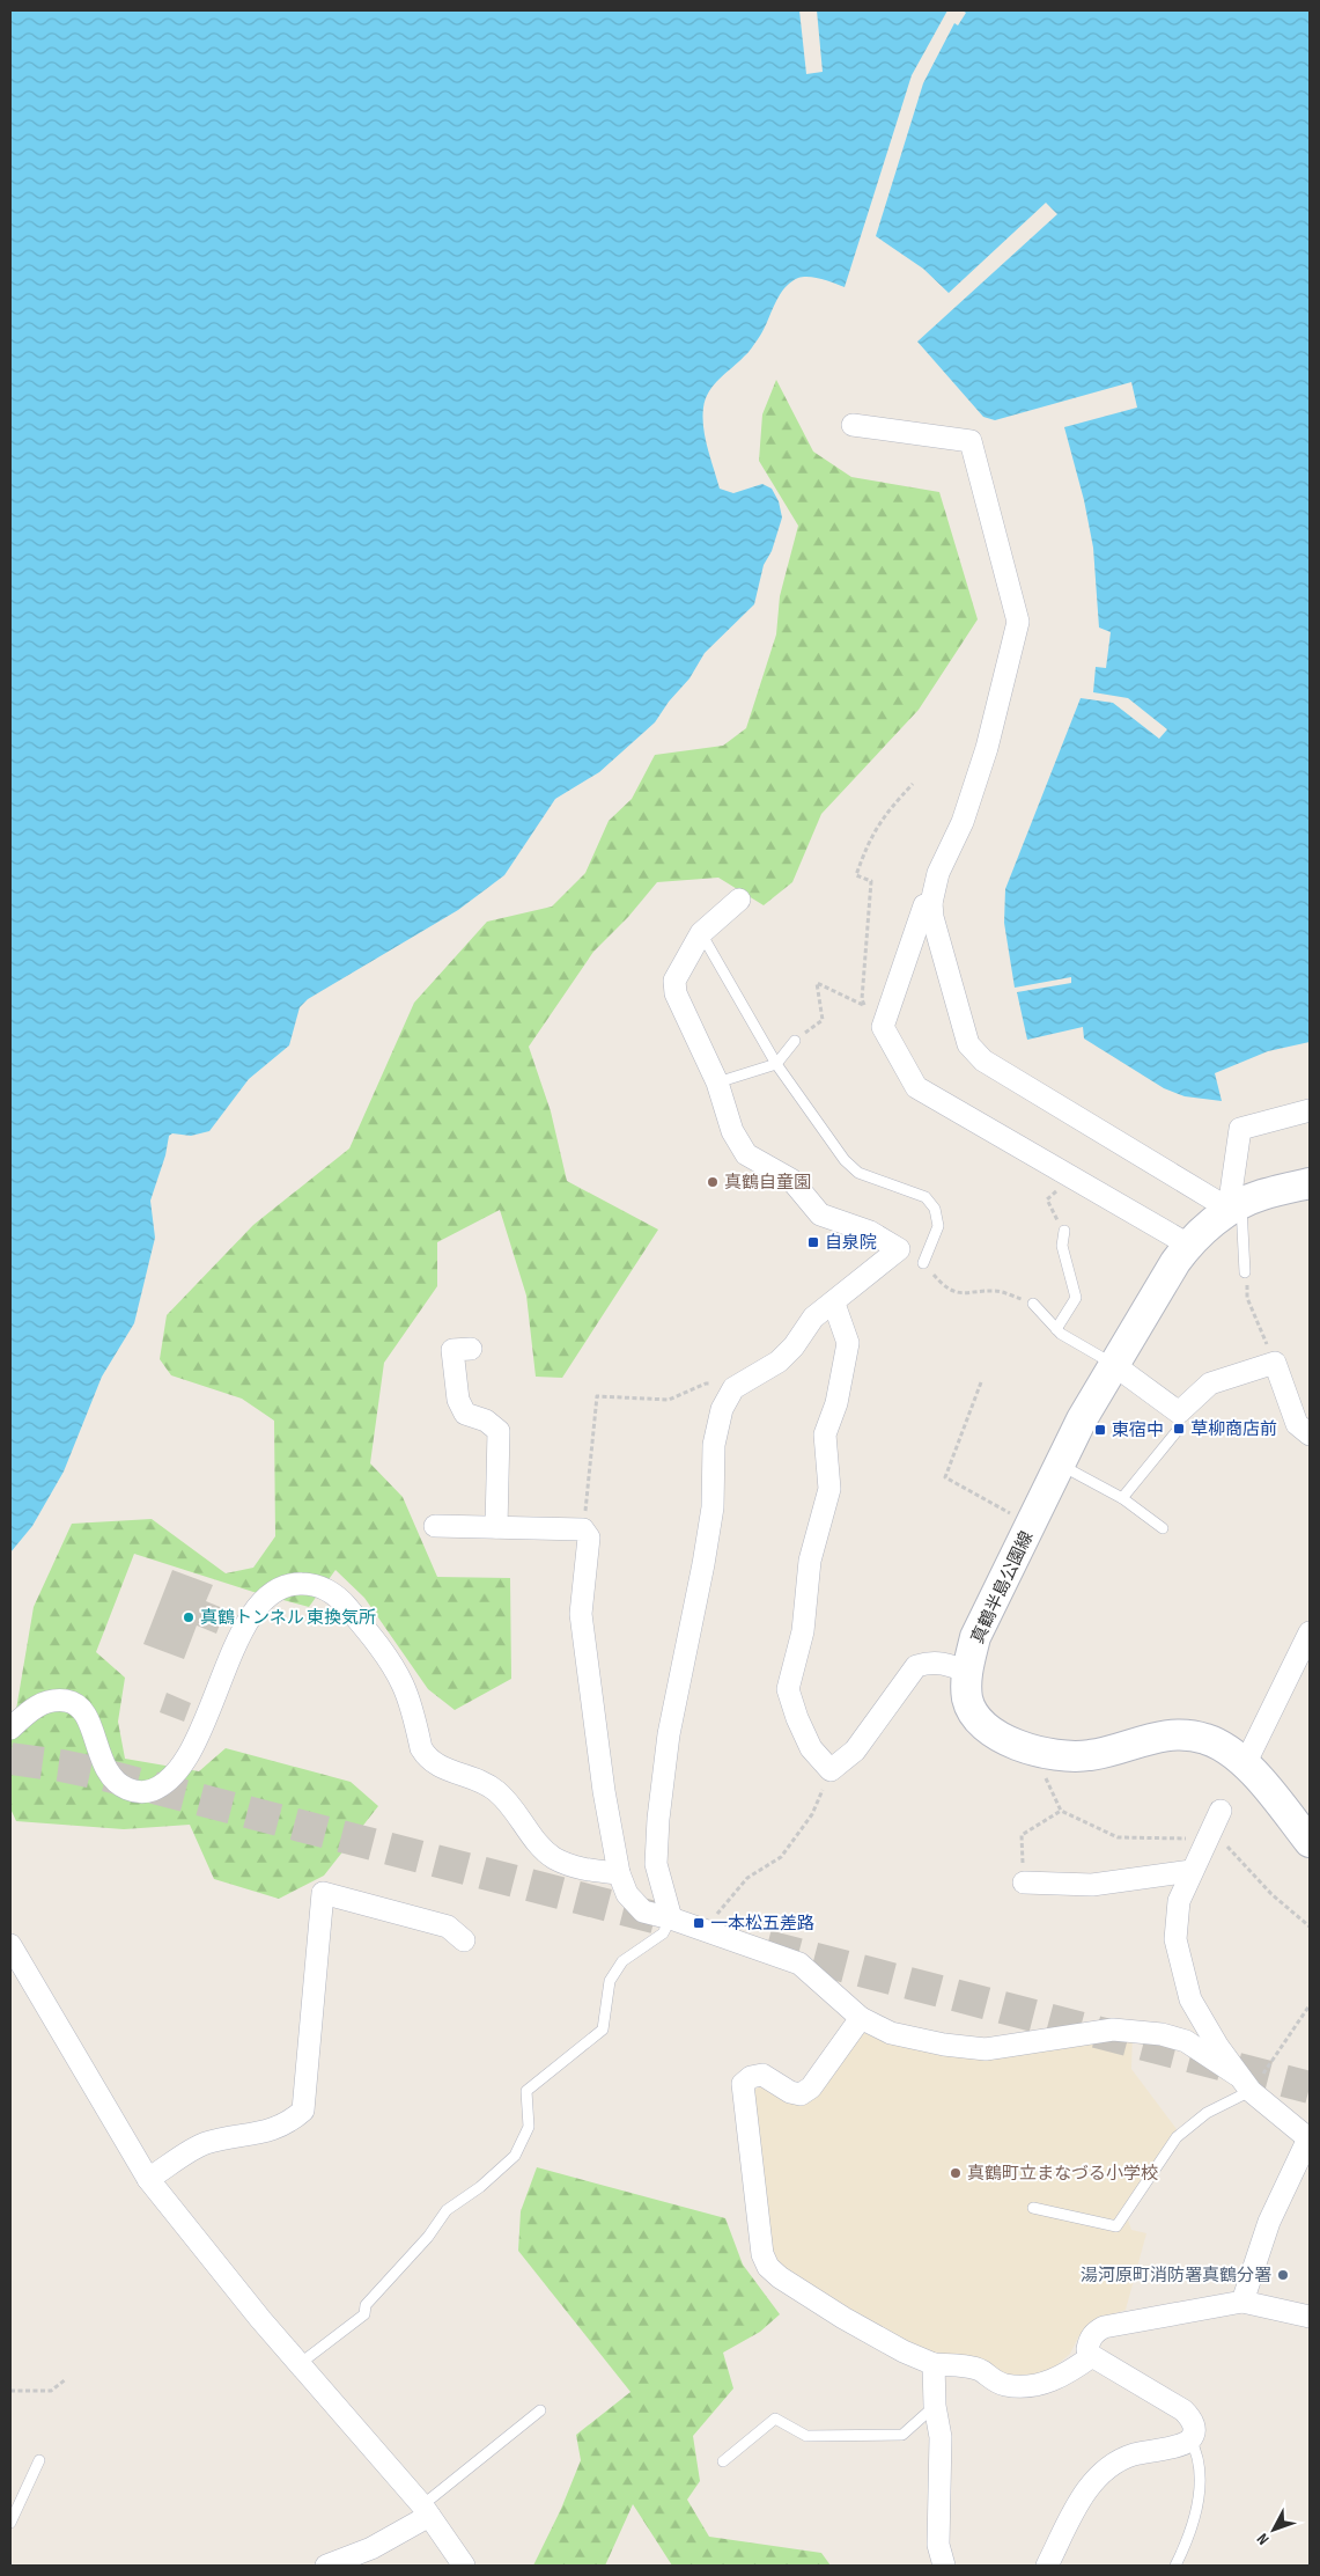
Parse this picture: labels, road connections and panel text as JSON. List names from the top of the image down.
{
  "streets": {
    "main road": ["真鶴半島公園線"]
  },
  "places": {
    "other": [
      "真鶴自童園",
      "真鶴トンネル 東換気所",
      "真鶴町立まなづる小学校",
      "湯河原町消防署真鶴分署"
    ],
    "transit": [
      "自泉院",
      "草柳商店前",
      "東宿中",
      "一本松五差路"
    ]
  },
  "north": "bottom left"
}
